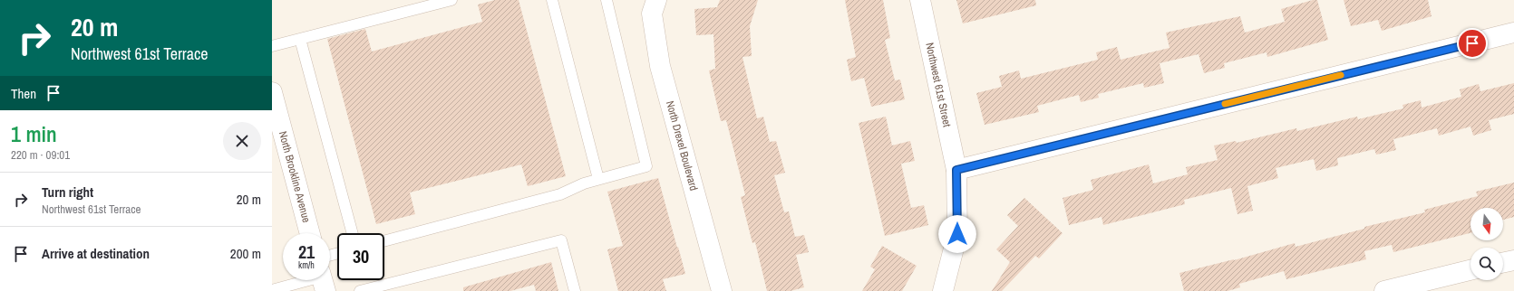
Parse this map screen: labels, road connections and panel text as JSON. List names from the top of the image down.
{
  "streets": {
    "street": ["Northwest 61st Street", "North Drexel Boulevard", "North Brookline Avenue"]
  },
  "north": "bottom",
  "page": {
    "turn": ["20 m", "Northwest 61st Terrace"],
    "then": "Then",
    "heading": ["1 min", "220 m · 09:01"],
    "list": [
      {
        "name": "Turn right",
        "note": "Northwest 61st Terrace",
        "value": "20 m"
      },
      {
        "name": "Arrive at destination",
        "value": "200 m"
      }
    ],
    "speed": "21 km/h",
    "limit": "30"
  }
}
